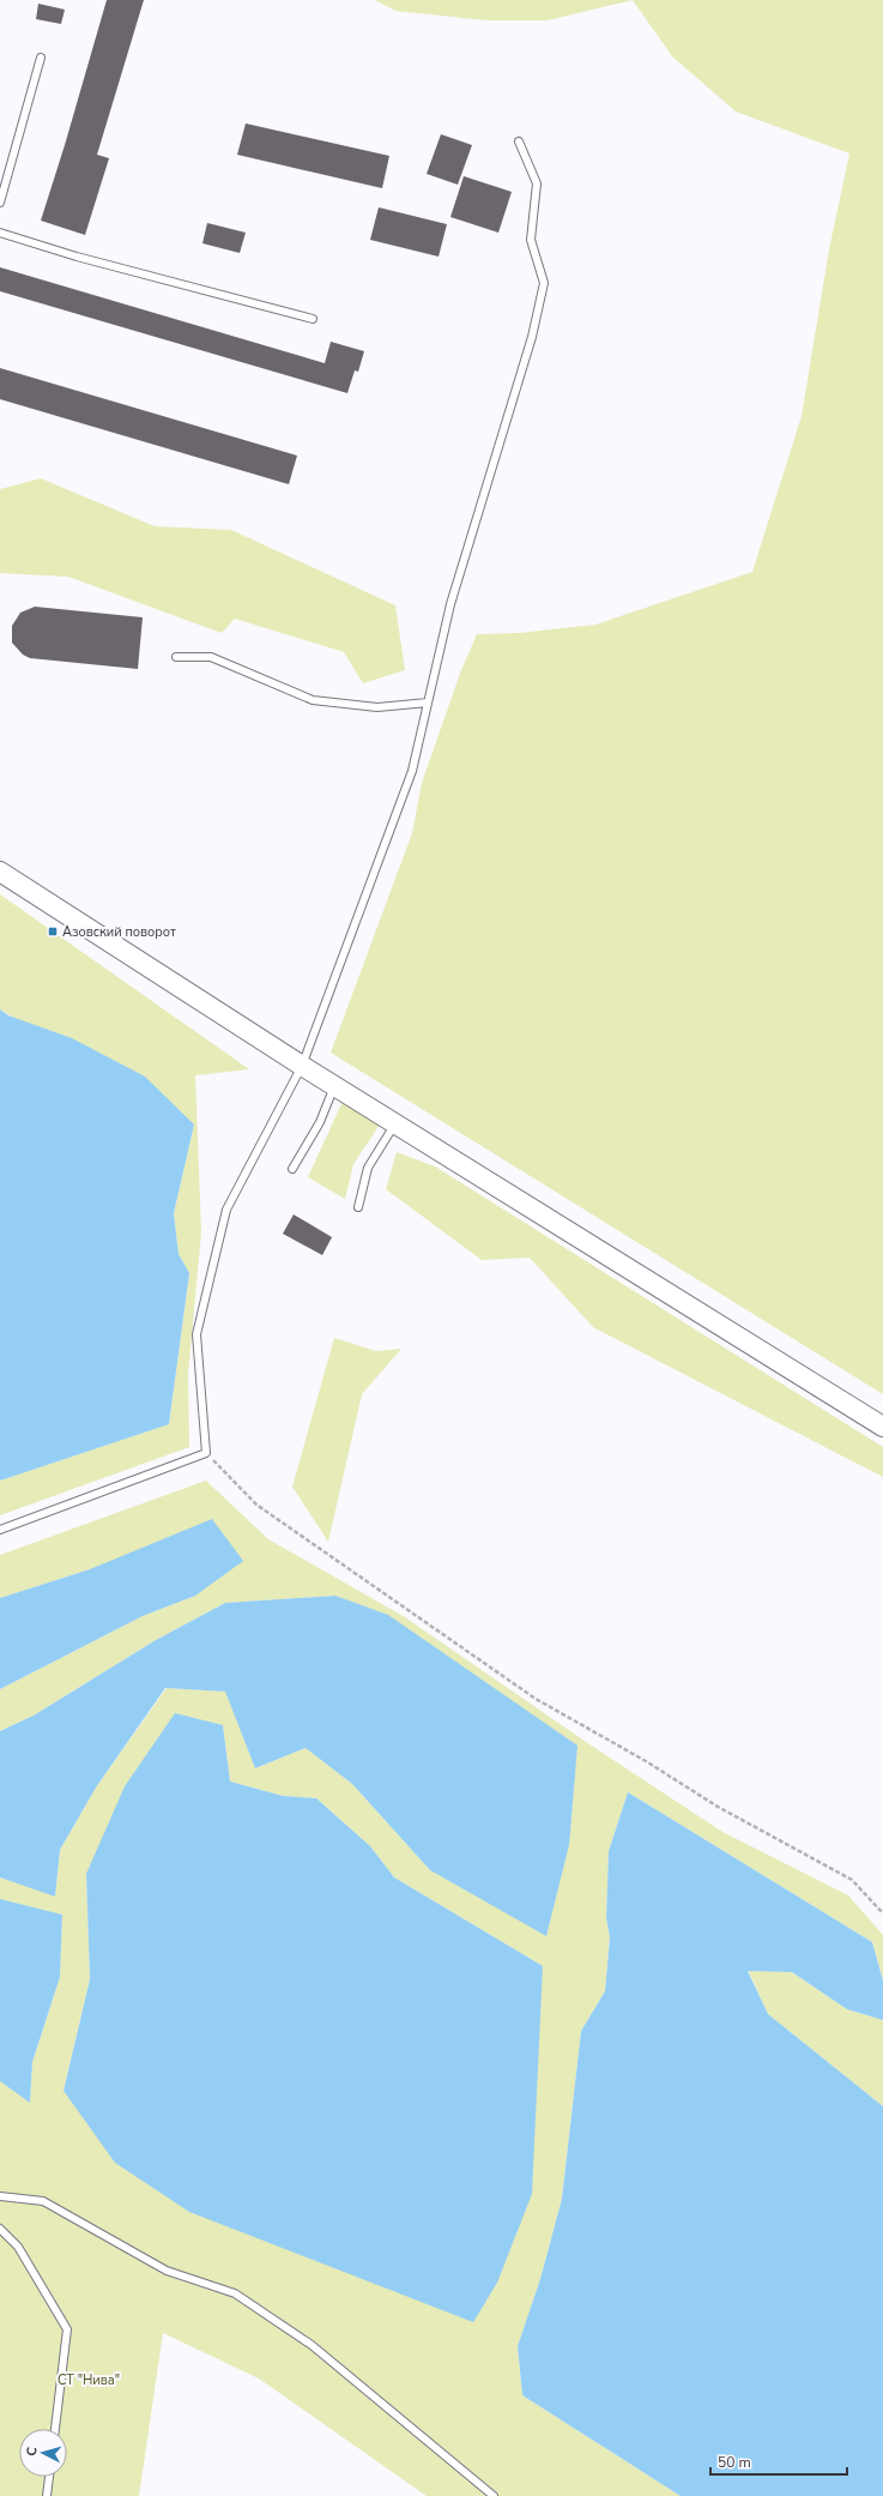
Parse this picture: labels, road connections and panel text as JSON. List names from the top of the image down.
{
  "parks": ["СТ \"Нива\""],
  "places": {
    "transit": ["Азовский поворот"]
  },
  "scale_bar": "50 m",
  "north": "left"
}
